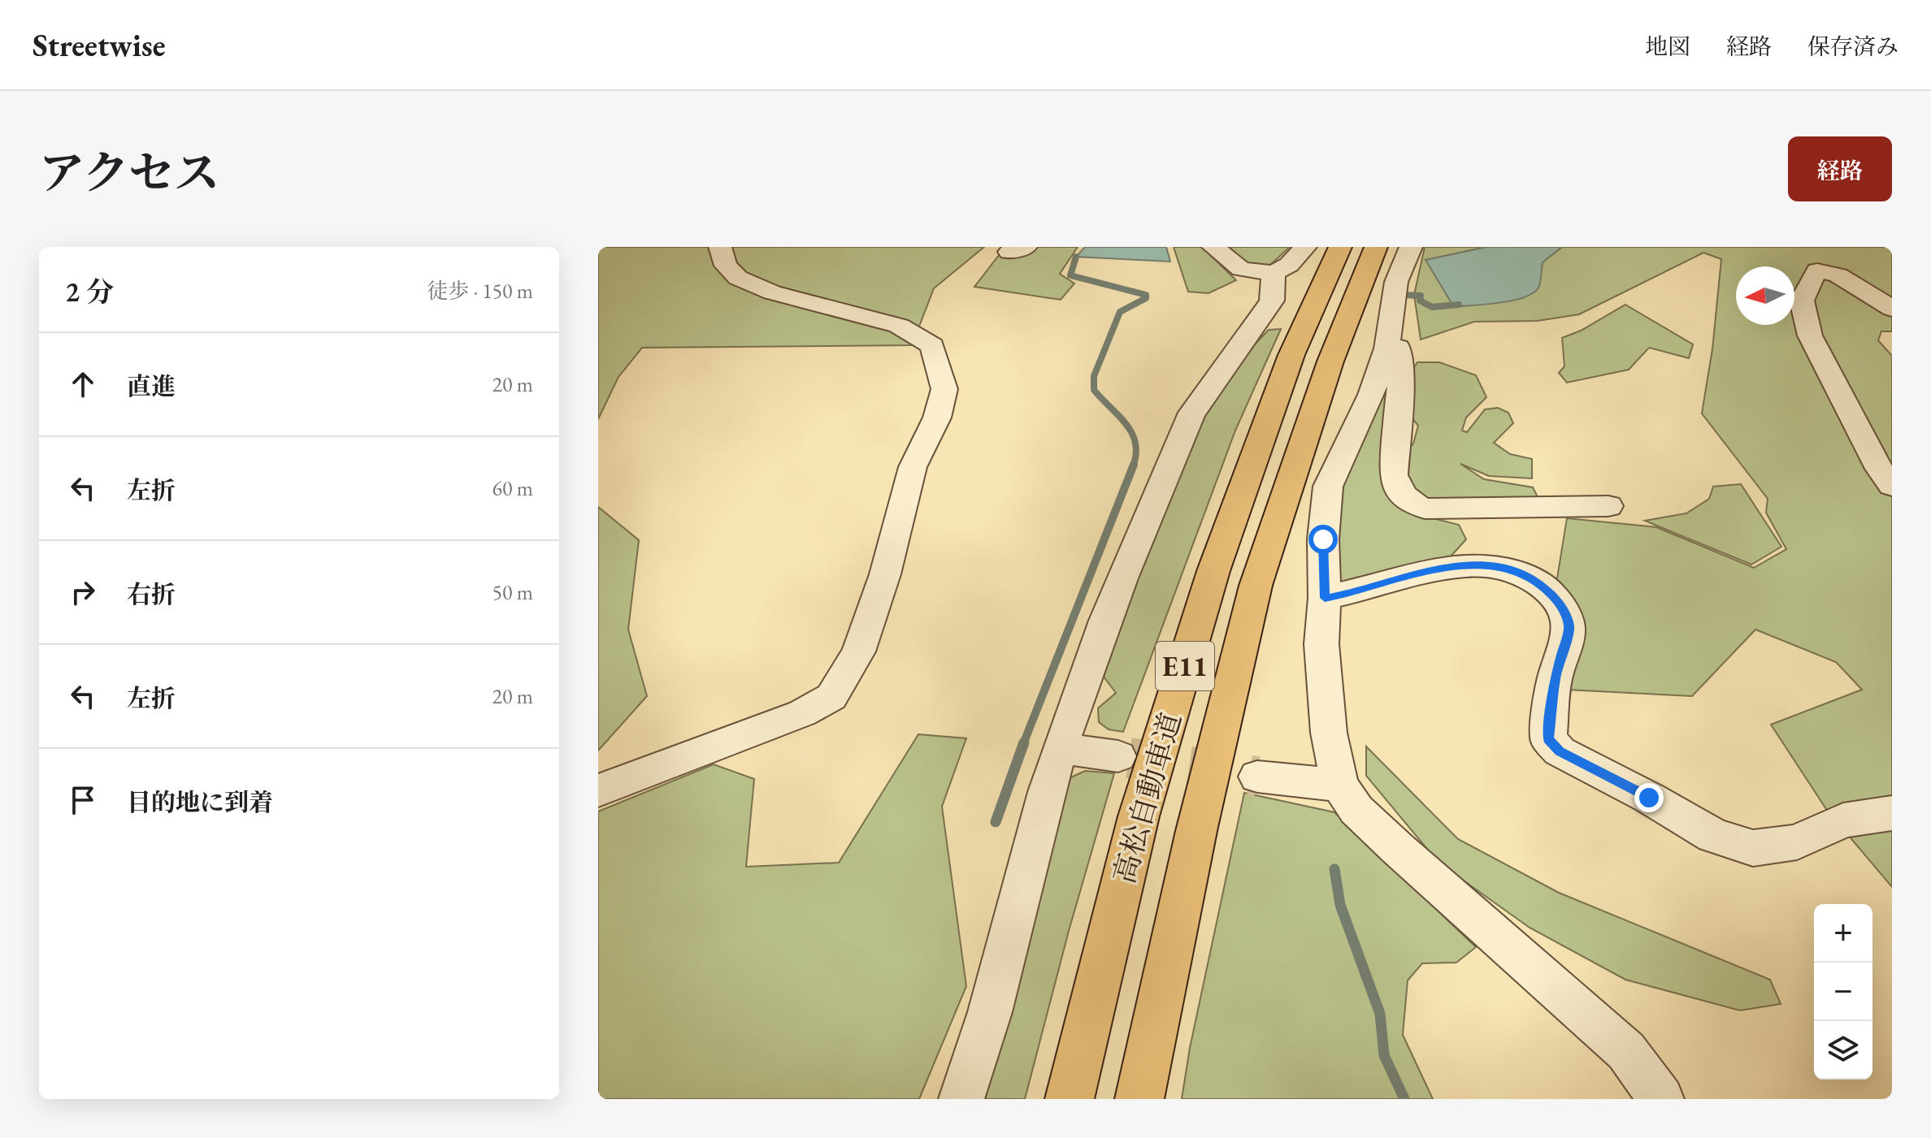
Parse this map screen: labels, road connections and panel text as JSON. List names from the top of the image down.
{
  "streets": {
    "highway": ["E11", "高松自動車道"]
  },
  "north": "left",
  "page": {
    "header": "Streetwise",
    "nav": ["地図", "経路", "保存済み"],
    "title": "アクセス",
    "buttons": "経路",
    "heading": ["2 分", "徒歩 · 150 m"],
    "list": [
      ["直進", "20 m"],
      ["左折", "60 m"],
      ["右折", "50 m"],
      ["左折", "20 m"],
      "目的地に到着"
    ],
    "map_buttons": ["+", "−"]
  }
}
